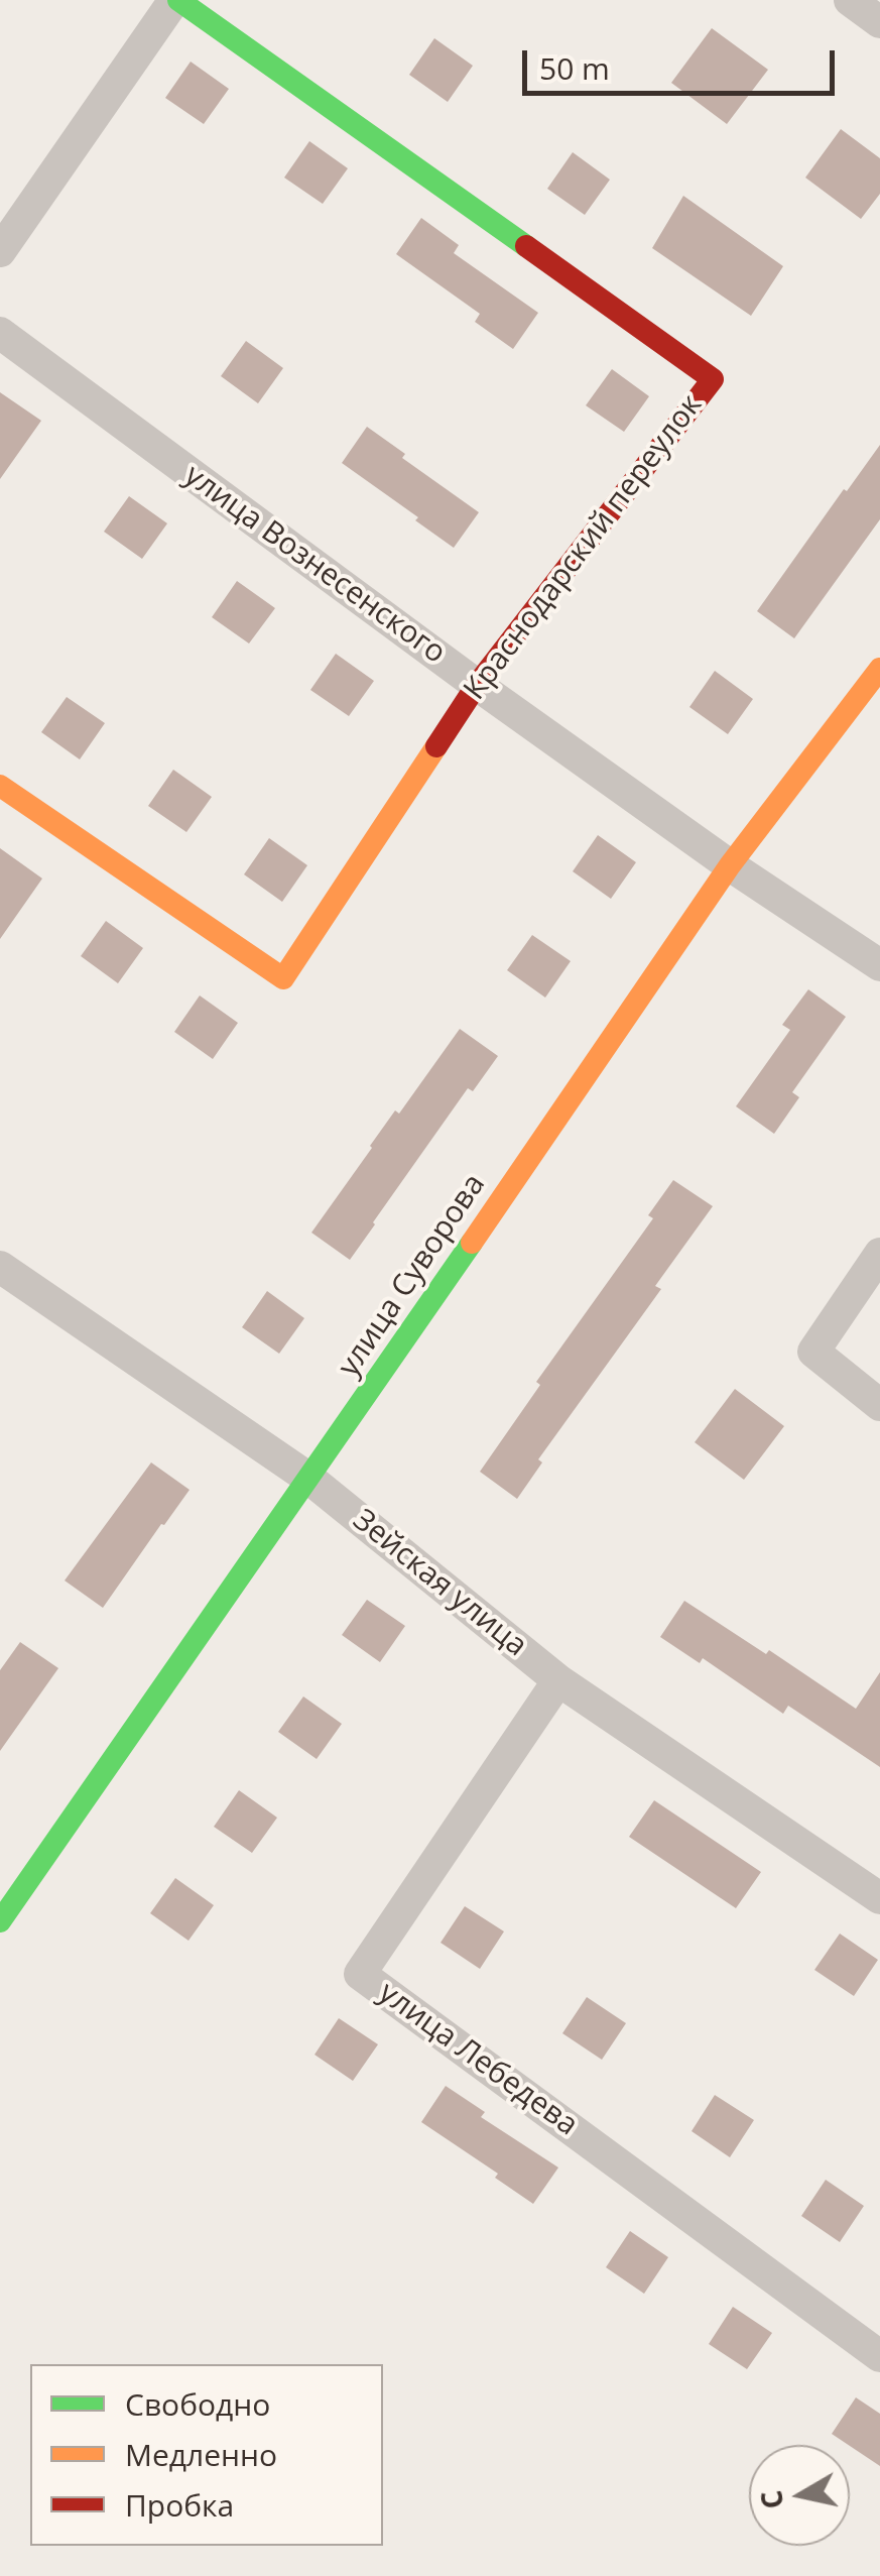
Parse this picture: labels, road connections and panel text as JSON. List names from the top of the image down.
{
  "streets": {
    "street": [
      "Краснодарский переулок",
      "улица Вознесенского",
      "улица Суворова",
      "Зейская улица",
      "улица Лебедева"
    ]
  },
  "crossings": [
    ["Краснодарский переулок", "улица Вознесенского"],
    ["улица Вознесенского", "улица Суворова"],
    ["улица Суворова", "Зейская улица"],
    ["Зейская улица", "улица Лебедева"]
  ],
  "legend": ["Свободно", "Медленно", "Пробка"],
  "scale_bar": "50 m",
  "north": "left"
}
